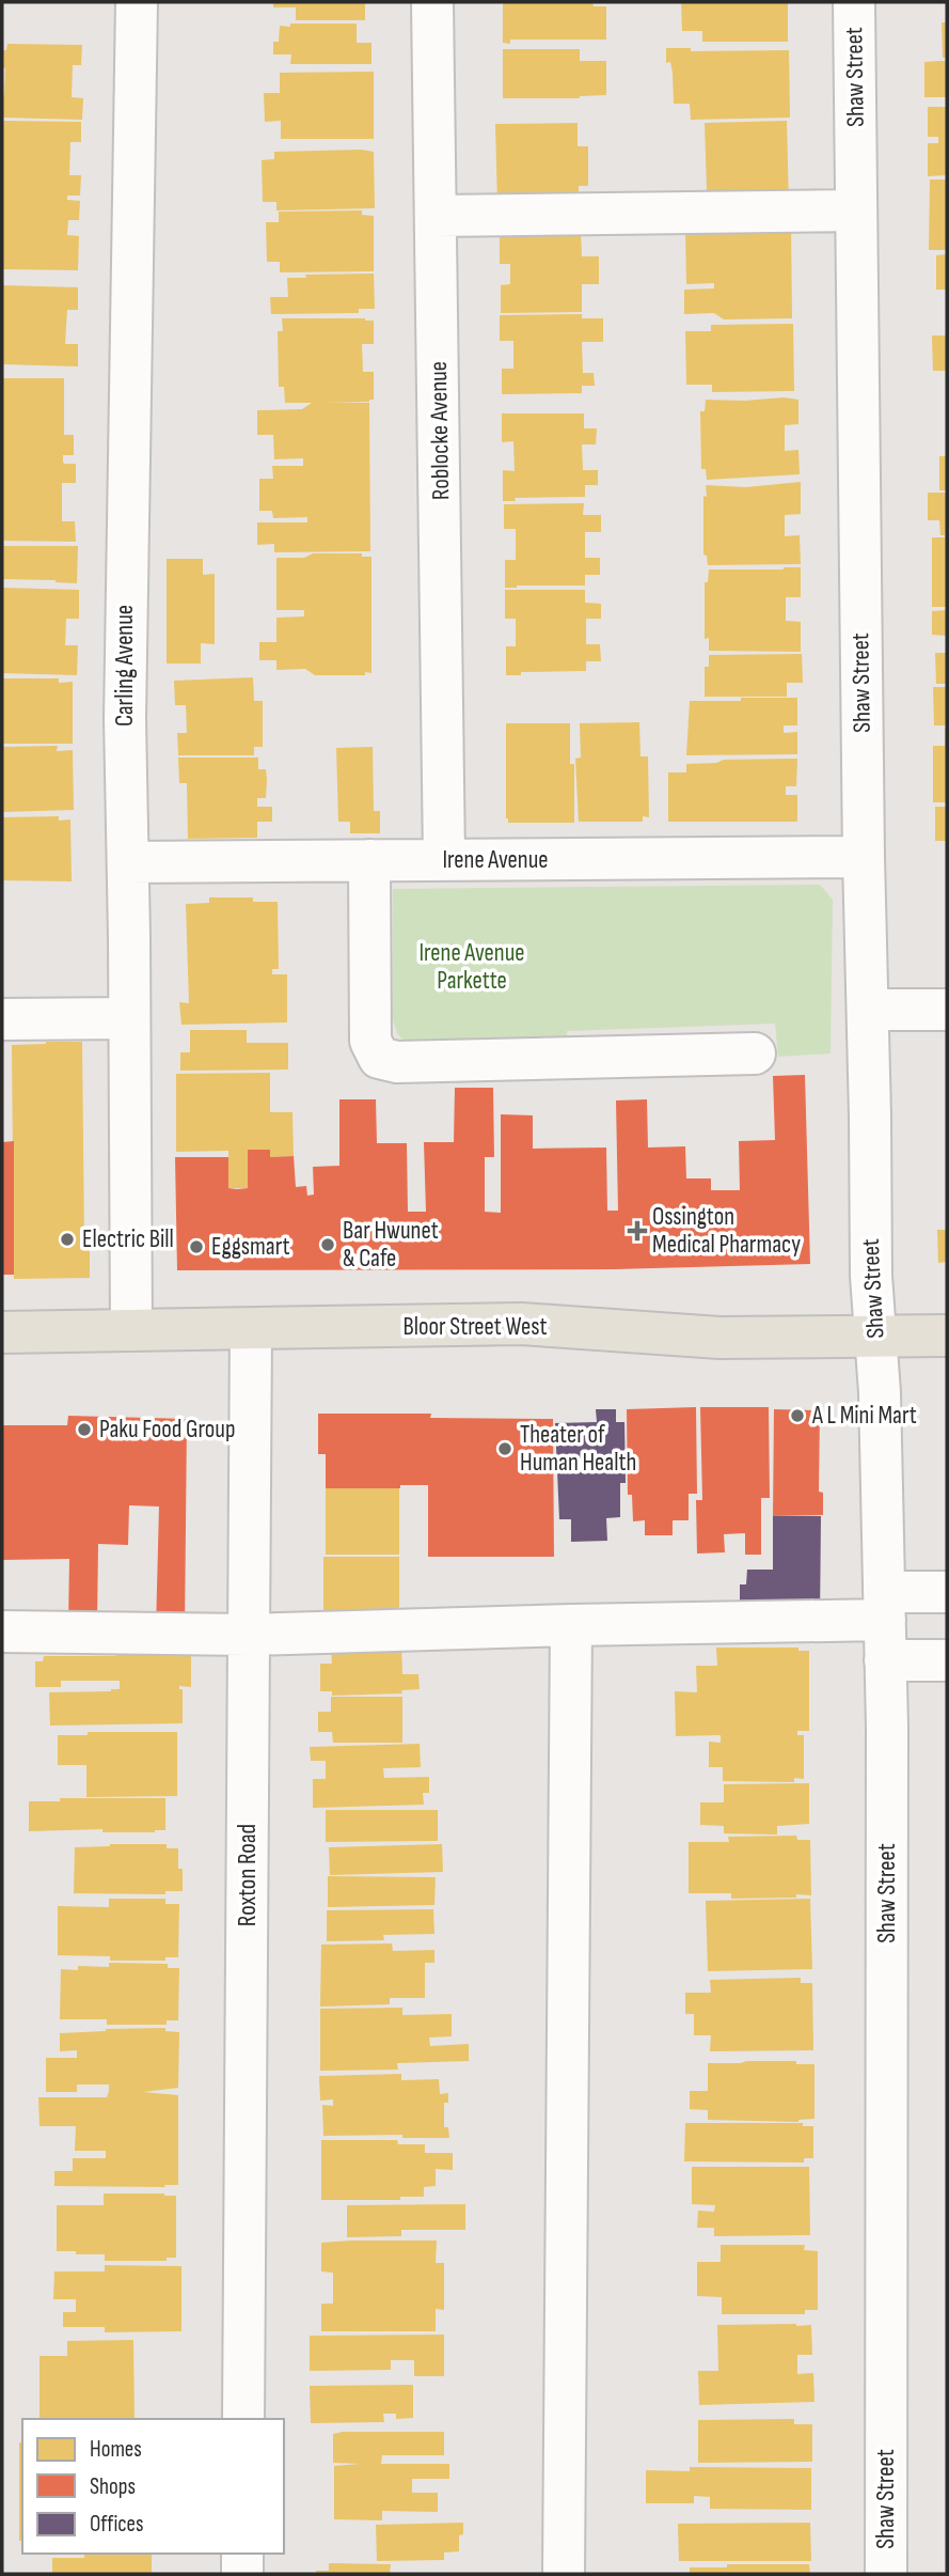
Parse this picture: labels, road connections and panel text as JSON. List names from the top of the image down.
{
  "streets": {
    "main road": ["Bloor Street West"],
    "street": [
      "Shaw Street",
      "Roblocke Avenue",
      "Carling Avenue",
      "Irene Avenue",
      "Roxton Road"
    ]
  },
  "crossings": [
    ["Shaw Street", "Irene Avenue"],
    ["Shaw Street", "Bloor Street West"],
    ["Roblocke Avenue", "Irene Avenue"],
    ["Carling Avenue", "Irene Avenue"],
    ["Carling Avenue", "Bloor Street West"],
    ["Bloor Street West", "Roxton Road"]
  ],
  "parks": ["Irene Avenue Parkette"],
  "places": {
    "health": ["Ossington Medical Pharmacy"],
    "other": [
      "Electric Bill",
      "Bar Hwunet & Cafe",
      "Eggsmart",
      "A L Mini Mart",
      "Paku Food Group",
      "Theater of Human Health"
    ]
  },
  "legend": ["Homes", "Shops", "Offices"]
}
